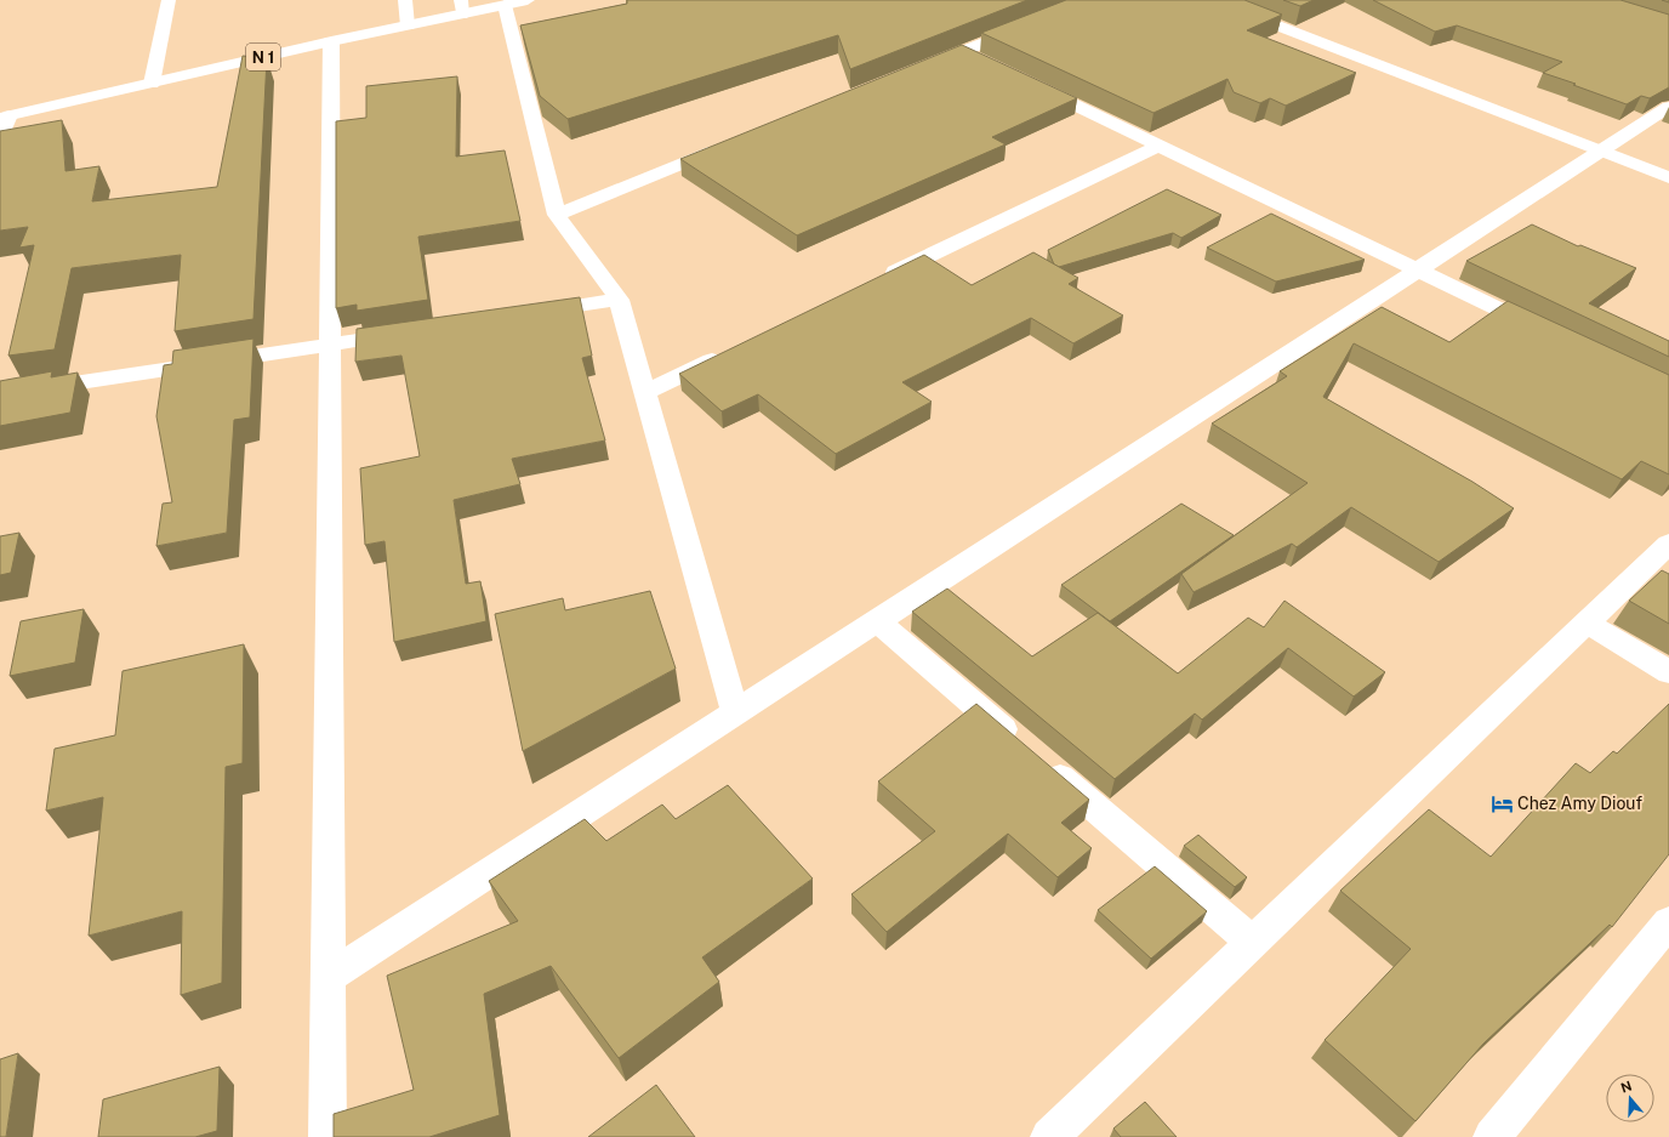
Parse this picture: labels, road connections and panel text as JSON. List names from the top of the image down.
{
  "streets": {
    "main road": ["N 1"]
  },
  "places": {
    "hotel": ["Chez Amy Diouf"]
  },
  "north": "top"
}
